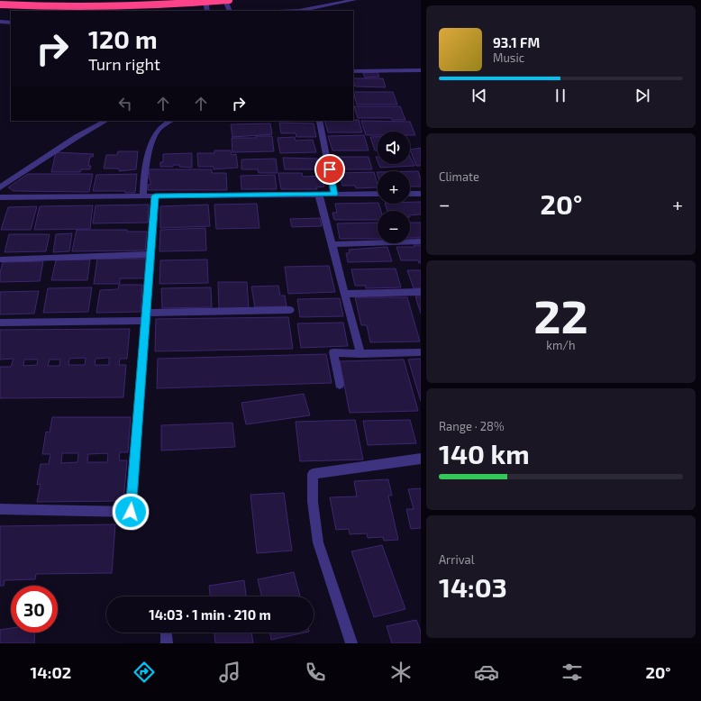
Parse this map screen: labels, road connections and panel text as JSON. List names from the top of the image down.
{
  "page": {
    "turn": ["120 m", "Turn right"],
    "song": ["93.1 FM", "Music"],
    "map_buttons": ["+", "−"],
    "tile": [
      "Climate",
      ["22", "km/h"],
      ["Range · 28%", "140 km"],
      ["Arrival", "14:03"]
    ],
    "heat": ["−", "20°", "+"],
    "limit": "30",
    "trip": "14:03 · 1 min · 210 m",
    "tabs": ["14:02", "20°"]
  }
}
